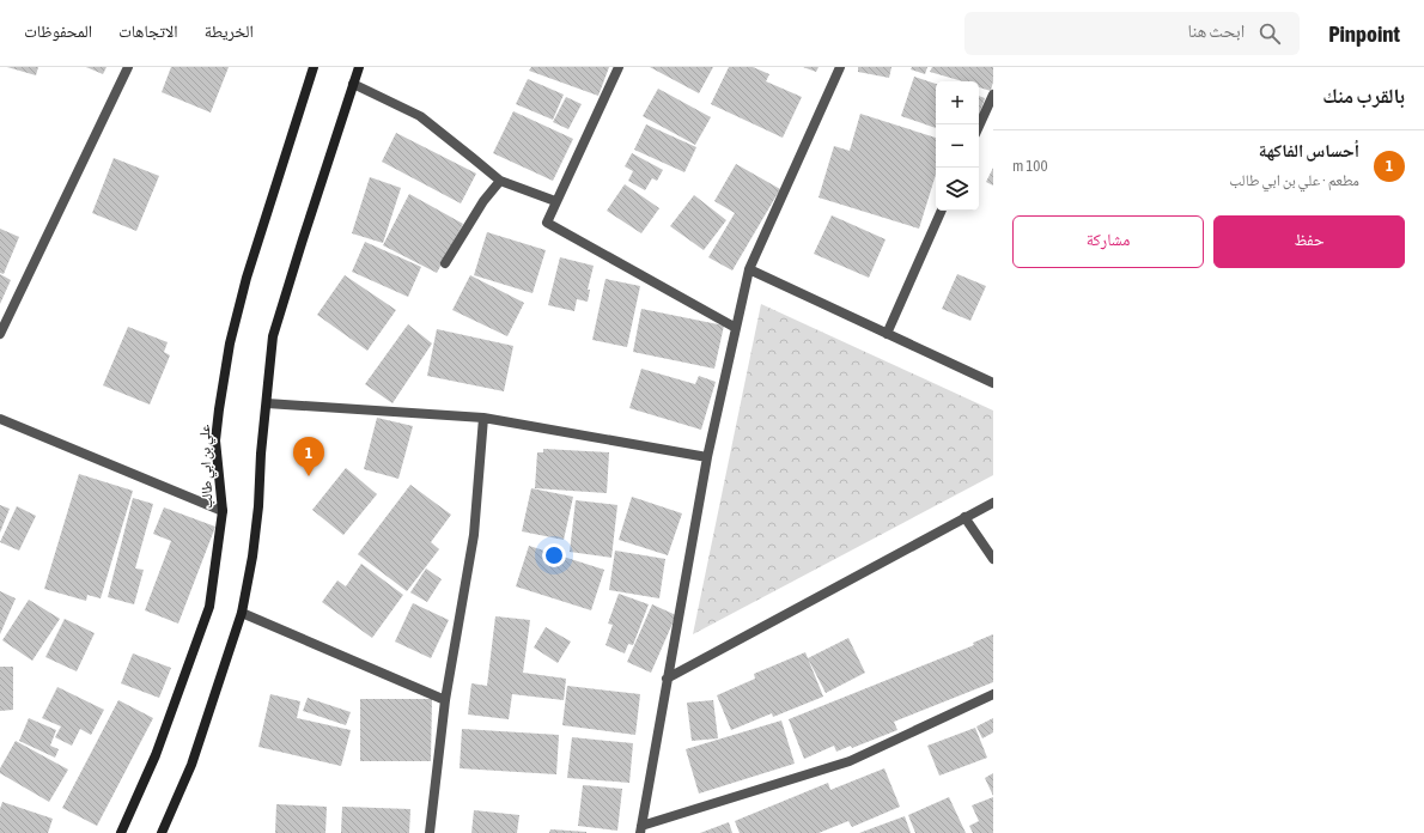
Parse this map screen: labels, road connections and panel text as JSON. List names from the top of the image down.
{
  "streets": {
    "main road": ["علي بن ابي طالب"]
  },
  "page": {
    "header": "Pinpoint",
    "search": "ابحث هنا",
    "nav": ["الخريطة", "الاتجاهات", "المحفوظات"],
    "heading": "بالقرب منك",
    "map_buttons": ["+", "−"],
    "list": [
      {
        "mark": "1",
        "name": "أحساس الفاكهة",
        "note": "مطعم · علي بن ابي طالب",
        "value": "100 m"
      }
    ],
    "buttons": ["حفظ", "مشاركة"],
    "pins": "1"
  }
}
